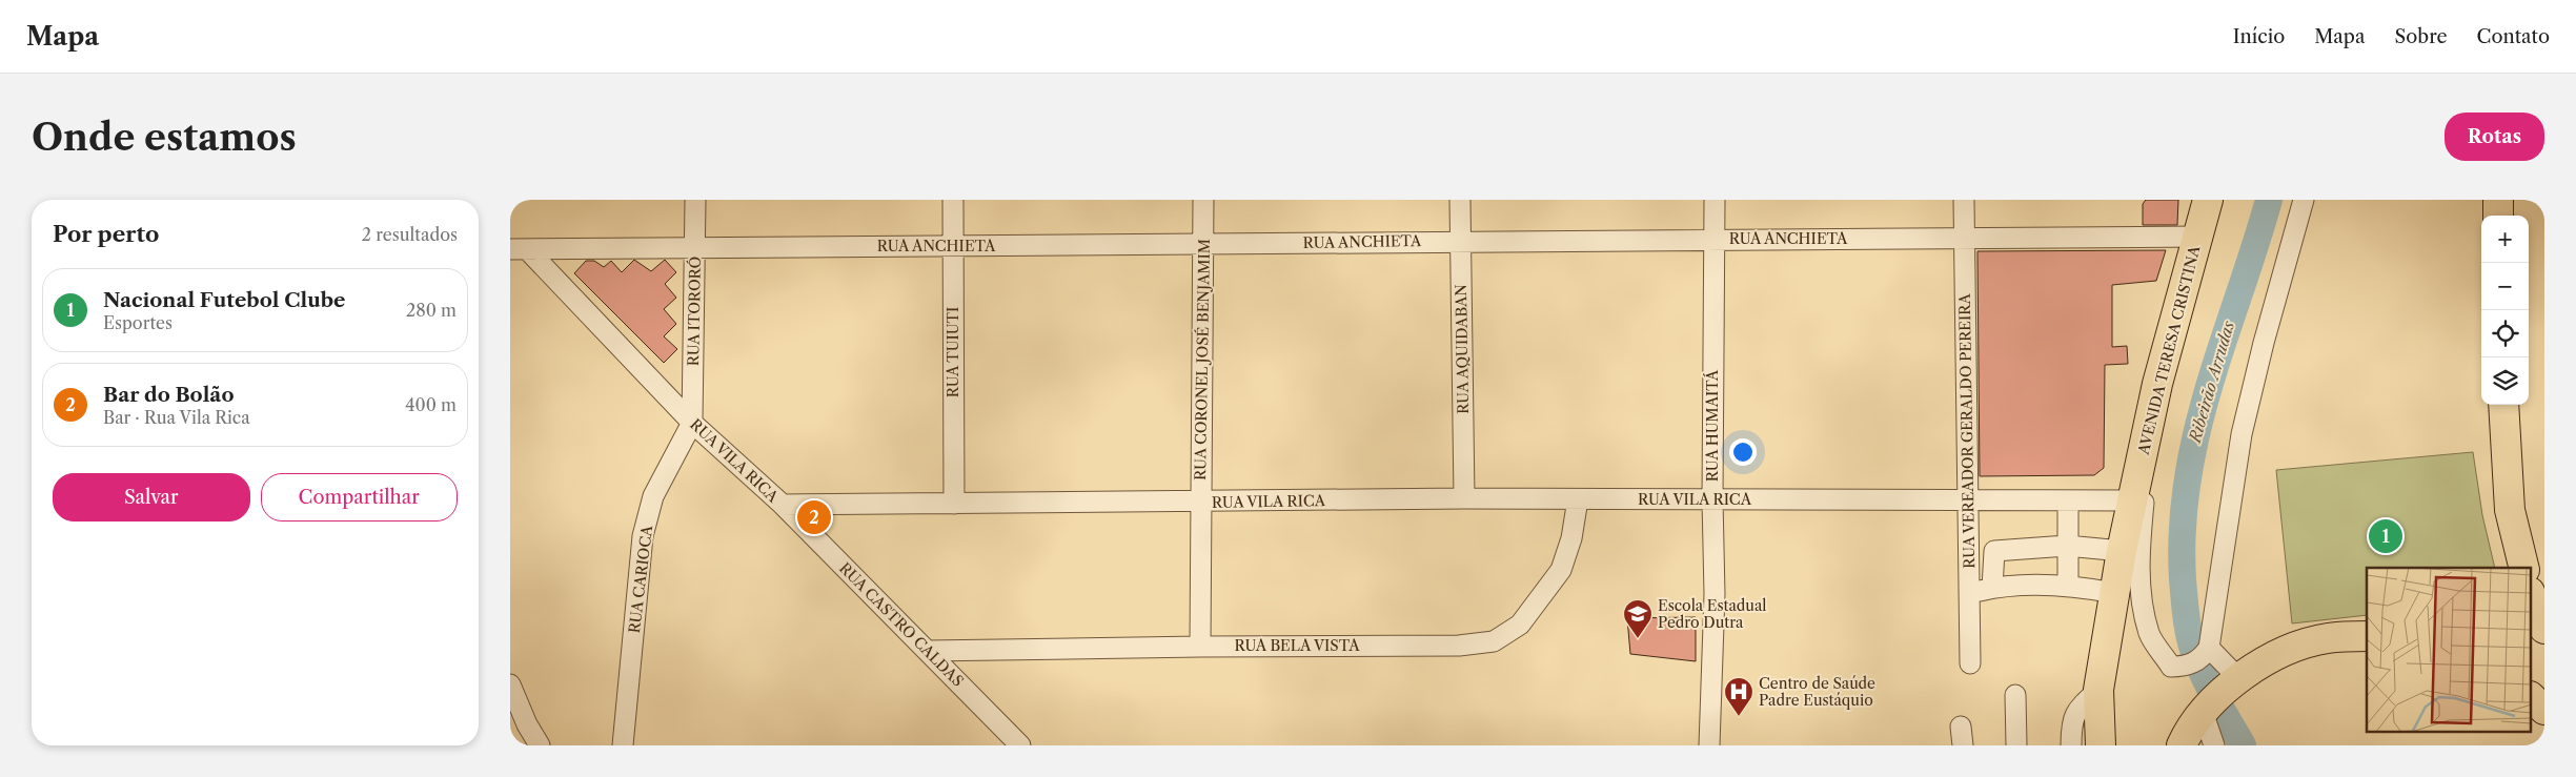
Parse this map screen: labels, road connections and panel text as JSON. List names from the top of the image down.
{
  "streets": {
    "highway": ["AVENIDA TERESA CRISTINA"],
    "street": [
      "RUA ANCHIETA",
      "RUA ITORORÓ",
      "RUA AQUIDABAN",
      "RUA TUIUTI",
      "RUA CORONEL JOSÉ BENJAMIM",
      "RUA HUMAITÁ",
      "RUA VEREADOR GERALDO PEREIRA",
      "RUA VILA RICA",
      "RUA CARIOCA",
      "RUA CASTRO CALDAS",
      "RUA BELA VISTA"
    ]
  },
  "crossings": [
    ["RUA ANCHIETA", "RUA ITORORÓ"],
    ["RUA ANCHIETA", "RUA AQUIDABAN"],
    ["RUA ANCHIETA", "AVENIDA TERESA CRISTINA"],
    ["RUA ANCHIETA", "RUA TUIUTI"],
    ["RUA ANCHIETA", "RUA CORONEL JOSÉ BENJAMIM"],
    ["RUA ANCHIETA", "RUA HUMAITÁ"],
    ["RUA ANCHIETA", "RUA VEREADOR GERALDO PEREIRA"],
    ["RUA ANCHIETA", "RUA VILA RICA"],
    ["RUA ITORORÓ", "RUA VILA RICA"],
    ["RUA ITORORÓ", "RUA CARIOCA"],
    ["RUA AQUIDABAN", "RUA VILA RICA"],
    ["AVENIDA TERESA CRISTINA", "RUA VILA RICA"],
    ["RUA TUIUTI", "RUA VILA RICA"],
    ["RUA CORONEL JOSÉ BENJAMIM", "RUA VILA RICA"],
    ["RUA CORONEL JOSÉ BENJAMIM", "RUA BELA VISTA"],
    ["RUA HUMAITÁ", "RUA VILA RICA"],
    ["RUA VEREADOR GERALDO PEREIRA", "RUA VILA RICA"],
    ["RUA VILA RICA", "RUA CARIOCA"],
    ["RUA VILA RICA", "RUA CASTRO CALDAS"],
    ["RUA VILA RICA", "RUA BELA VISTA"],
    ["RUA CASTRO CALDAS", "RUA BELA VISTA"]
  ],
  "water": ["Ribeirão Arrudas"],
  "places": {
    "school or university": ["Escola Estadual Pedro Dutra"],
    "hospital": ["Centro de Saúde Padre Eustáquio"]
  },
  "page": {
    "header": "Mapa",
    "nav": [
      "Início",
      "Mapa",
      "Sobre",
      "Contato"
    ],
    "buttons": [
      "Rotas",
      ["Salvar", "Compartilhar"]
    ],
    "title": "Onde estamos",
    "heading": ["Por perto", "2 resultados"],
    "map_buttons": ["+", "−"],
    "list": [
      {
        "mark": "1",
        "name": "Nacional Futebol Clube",
        "note": "Esportes",
        "value": "280 m"
      },
      {
        "mark": "2",
        "name": "Bar do Bolão",
        "note": "Bar · Rua Vila Rica",
        "value": "400 m"
      }
    ],
    "pins": ["2", "1"]
  }
}
